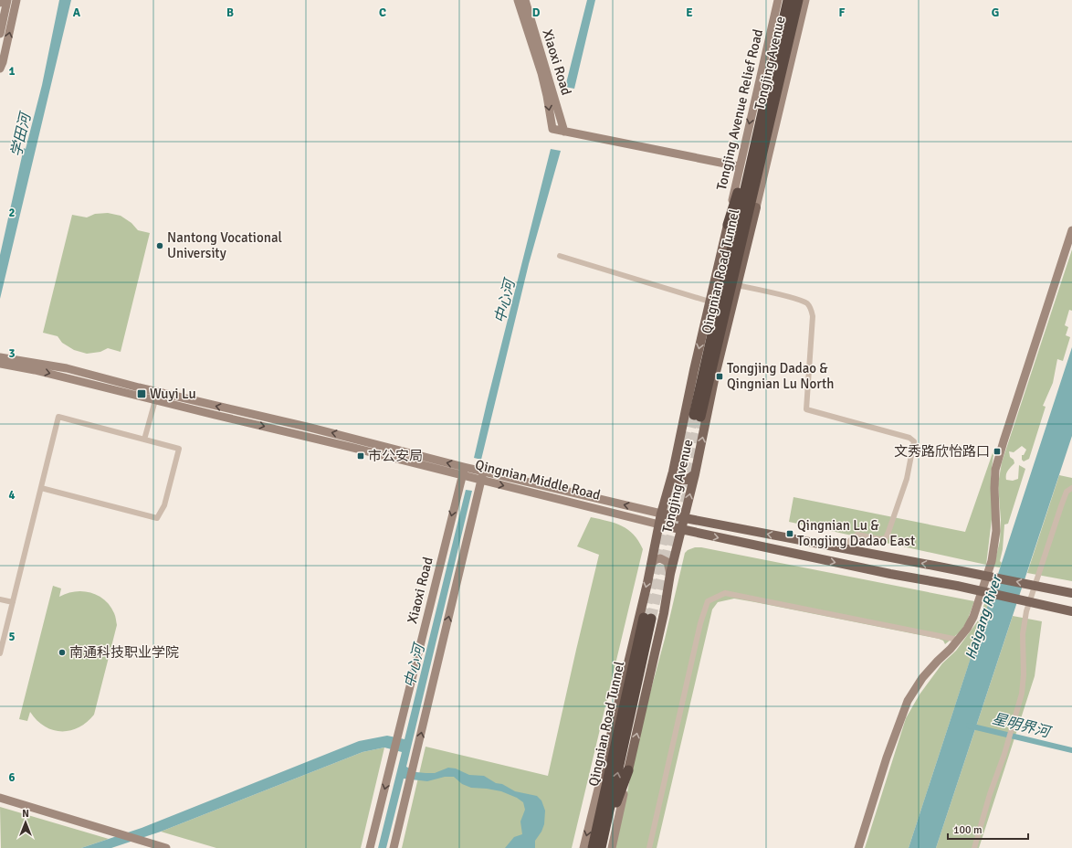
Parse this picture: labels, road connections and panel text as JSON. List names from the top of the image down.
{
  "streets": {
    "highway": ["Tongjing Avenue", "Qingnian Road Tunnel"],
    "main road": ["Qingnian Middle Road"],
    "street": ["Xiaoxi Road", "Tongjing Avenue Relief Road"]
  },
  "crossings": [
    ["Xiaoxi Road", "Qingnian Middle Road"],
    ["Tongjing Avenue", "Tongjing Avenue Relief Road"],
    ["Tongjing Avenue", "Qingnian Road Tunnel"],
    ["Tongjing Avenue", "Qingnian Middle Road"]
  ],
  "water": [
    "学田河",
    "中心河",
    "Haigang River",
    "星明界河"
  ],
  "places": {
    "other": ["Nantong Vocational University", "南通科技职业学院"],
    "transit": [
      "Tongjing Dadao & Qingnian Lu North",
      "Wuyi Lu",
      "文秀路欣怡路口",
      "市公安局",
      "Qingnian Lu & Tongjing Dadao East"
    ]
  },
  "scale_bar": "100 m",
  "north": "top",
  "grid": {
    "columns": [
      "A",
      "B",
      "C",
      "D",
      "E",
      "F",
      "G"
    ],
    "rows": [
      "1",
      "2",
      "3",
      "4",
      "5",
      "6"
    ]
  }
}
